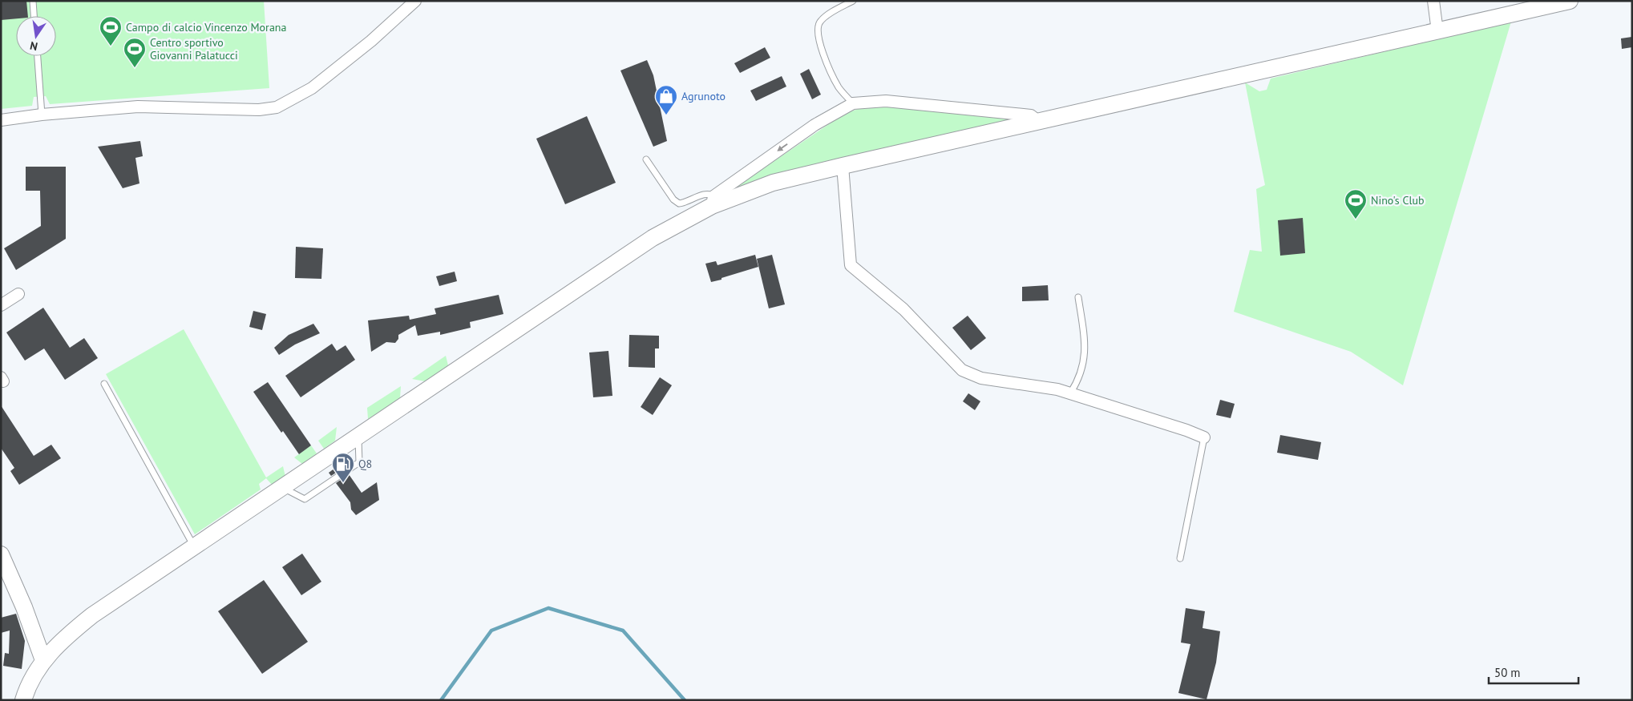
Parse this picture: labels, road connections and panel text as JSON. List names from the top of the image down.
{
  "places": {
    "sports": ["Campo di calcio Vincenzo Morana", "Centro sportivo Giovanni Palatucci", "Nino's Club"],
    "shop": ["Agrunoto"],
    "fuel station": ["Q8"]
  },
  "scale_bar": "50 m",
  "north": "bottom"
}
